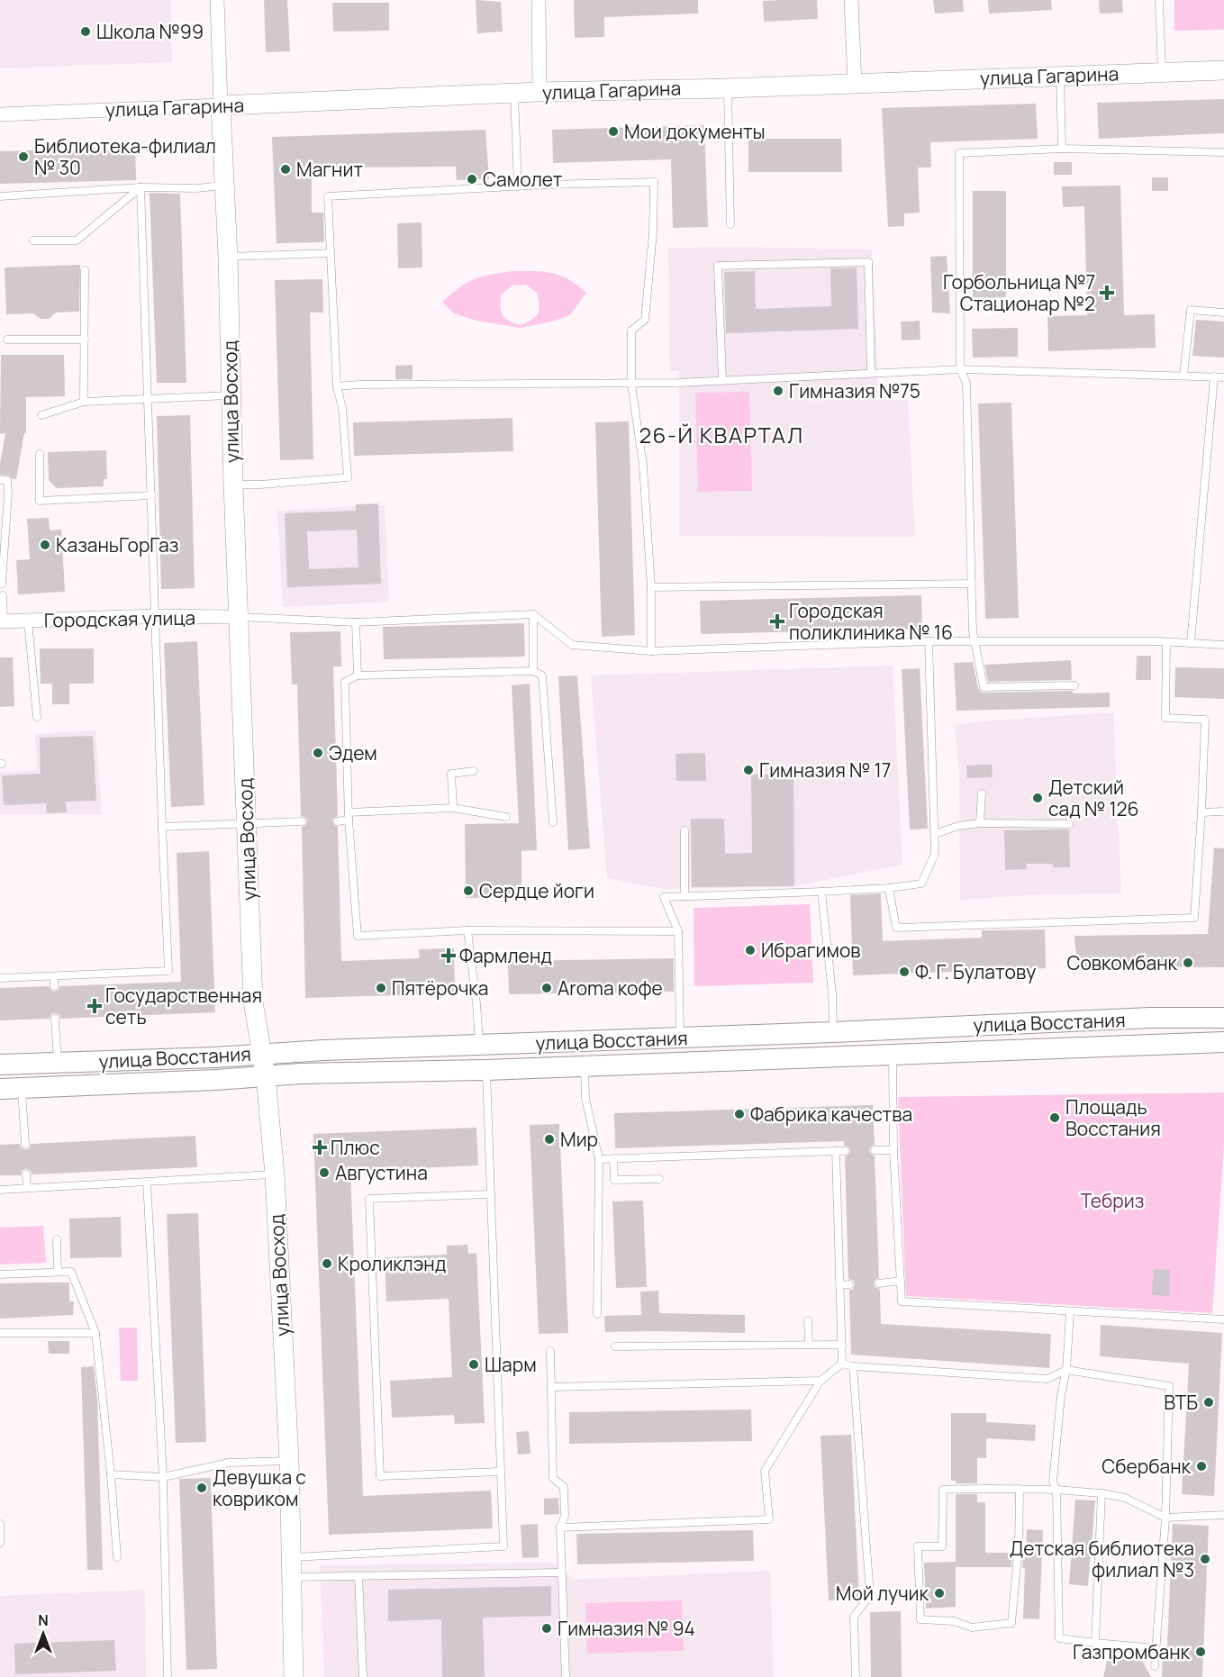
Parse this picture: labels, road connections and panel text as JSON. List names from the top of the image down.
{
  "streets": {
    "main road": ["улица Восстания"],
    "street": ["улица Гагарина", "улица Восход", "Городская улица"]
  },
  "crossings": [
    ["улица Гагарина", "улица Восход"],
    ["улица Восход", "Городская улица"],
    ["улица Восход", "улица Восстания"]
  ],
  "districts": ["26-Й КВАРТАЛ"],
  "parks": ["Тебриз"],
  "places": {
    "other": [
      "Школа №99",
      "Мои документы",
      "Библиотека-филиал № 30",
      "Магнит",
      "Самолет",
      "Гимназия №75",
      "КазаньГорГаз",
      "Эдем",
      "Гимназия № 17",
      "Детский сад № 126",
      "Сердце йоги",
      "Ибрагимов",
      "Совкомбанк",
      "Ф. Г. Булатову",
      "Пятёрочка",
      "Aroma кофе",
      "Фабрика качества",
      "Площадь Восстания",
      "Мир",
      "Августина",
      "Кроликлэнд",
      "Шарм",
      "ВТБ",
      "Сбербанк",
      "Девушка с ковриком",
      "Детская библиотека филиал №3",
      "Мой лучик",
      "Гимназия № 94",
      "Газпромбанк"
    ],
    "health": [
      "Горбольница №7 Стационар №2",
      "Городская поликлиника № 16",
      "Фармленд",
      "Государственная сеть",
      "Плюс"
    ]
  },
  "north": "top"
}
